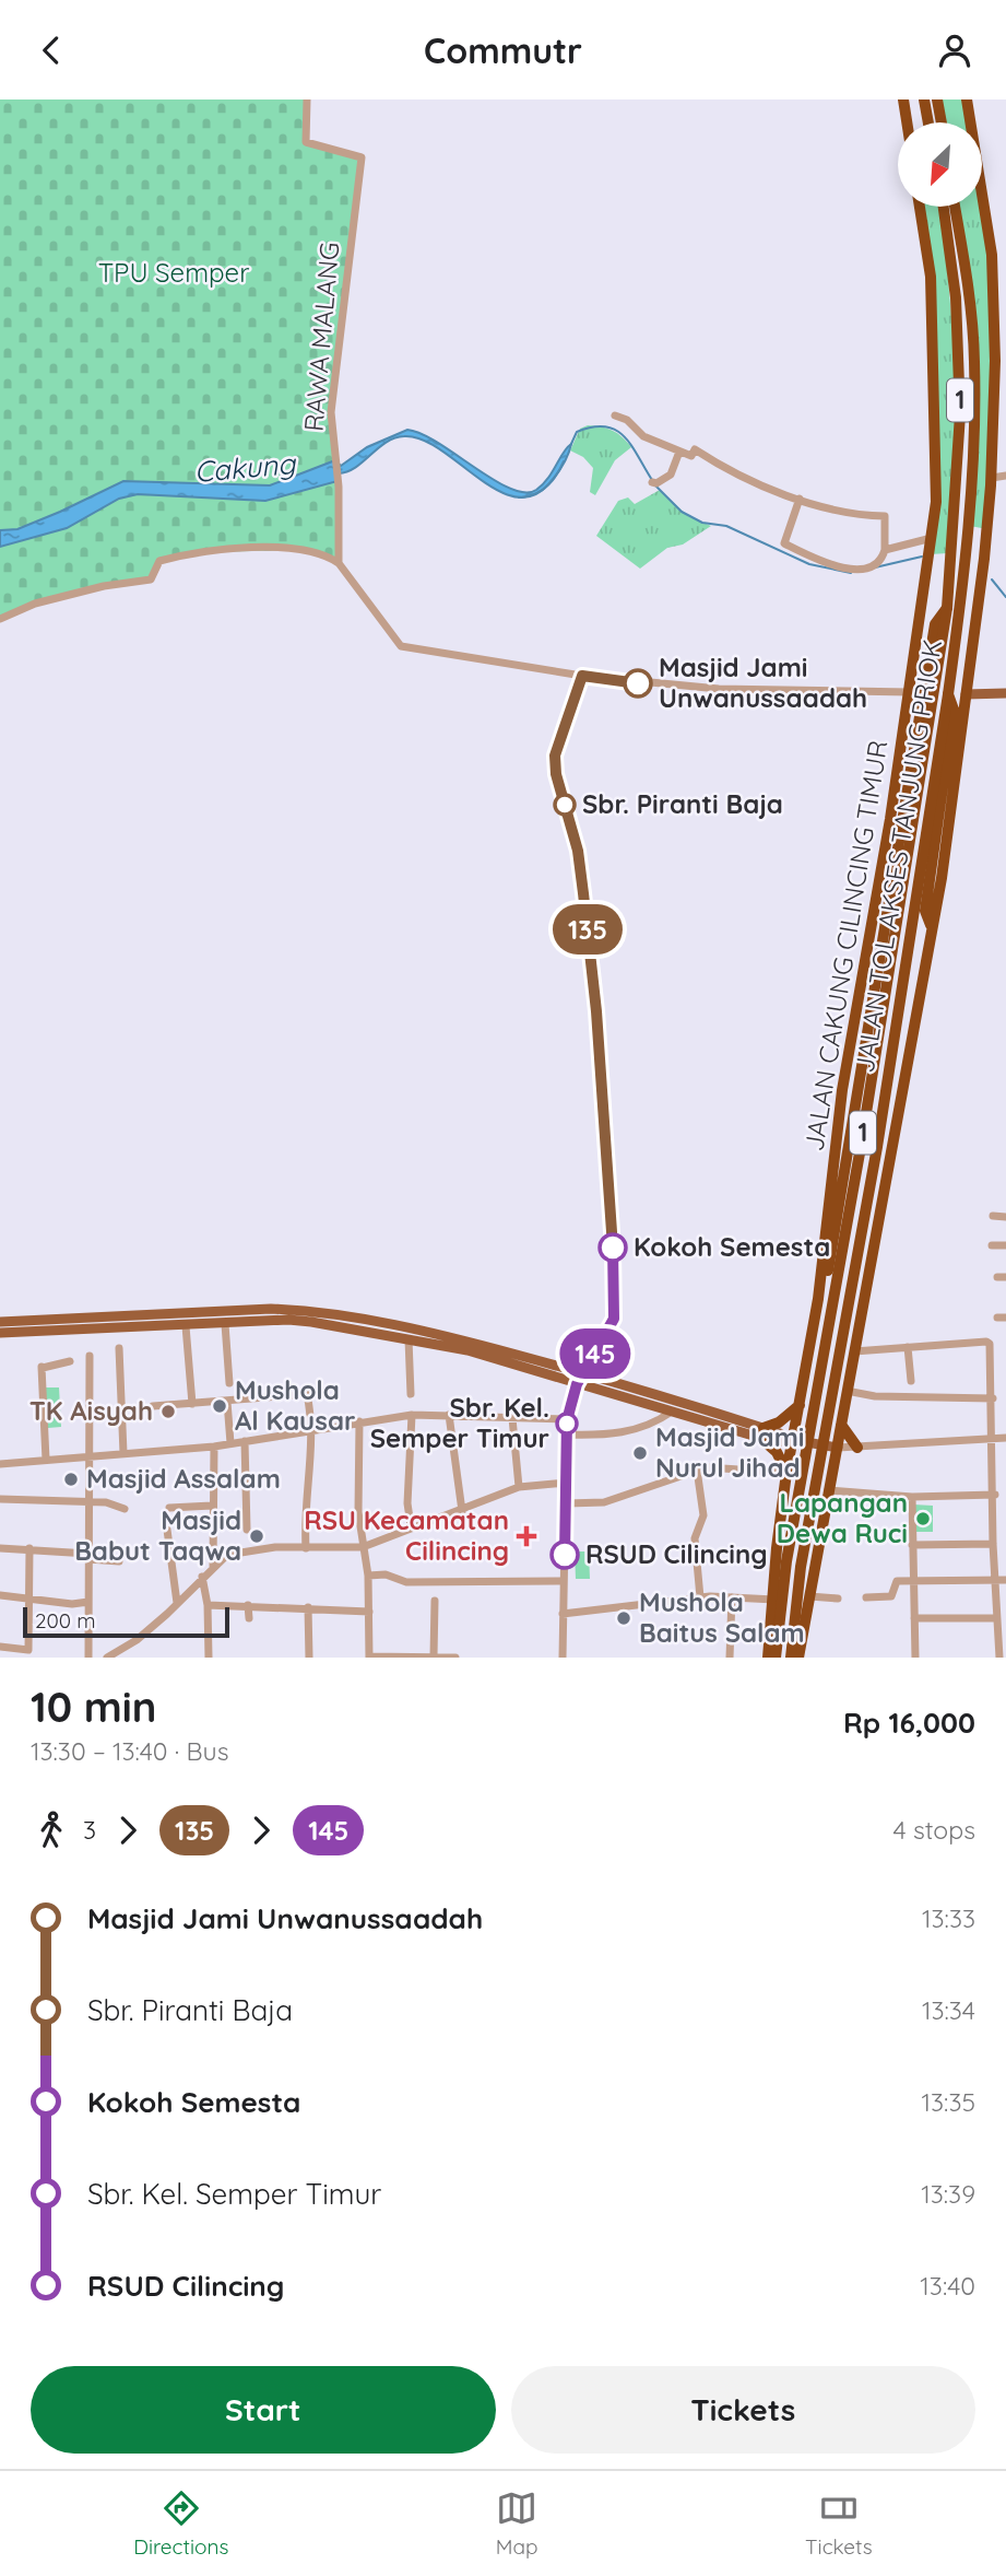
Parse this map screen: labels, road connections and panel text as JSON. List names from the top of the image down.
{
  "streets": {
    "highway": ["1", "JALAN TOL AKSES TANJUNG PRIOK", "JALAN CAKUNG CILINCING TIMUR"],
    "street": ["RAWA MALANG"]
  },
  "water": ["Cakung"],
  "parks": ["TPU Semper"],
  "places": {
    "other": [
      "Masjid Jami Unwanussaadah",
      "Sbr. Piranti Baja",
      "Kokoh Semesta",
      "Mushola Al Kausar",
      "TK Aisyah",
      "Sbr. Kel. Semper Timur",
      "Masjid Jami Nurul Jihad",
      "Masjid Assalam",
      "Lapangan Dewa Ruci",
      "Masjid Babut Taqwa",
      "RSUD Cilincing",
      "Mushola Baitus Salam"
    ],
    "health": ["RSU Kecamatan Cilincing"]
  },
  "lines": ["bus line 135", "bus line 145"],
  "scale_bar": "200 m",
  "north": "bottom left",
  "page": {
    "header": "Commutr",
    "on_map": ["135", "145"],
    "scale": "200 m",
    "heading": ["10 min", "13:30 – 13:40 · Bus", "Rp 16,000"],
    "legs": [
      "3",
      "135",
      "145",
      "4 stops"
    ],
    "list": [
      {
        "name": "Masjid Jami Unwanussaadah",
        "value": "13:33"
      },
      {
        "name": "Sbr. Piranti Baja",
        "value": "13:34"
      },
      {
        "name": "Kokoh Semesta",
        "value": "13:35"
      },
      {
        "name": "Sbr. Kel. Semper Timur",
        "value": "13:39"
      },
      {
        "name": "RSUD Cilincing",
        "value": "13:40"
      }
    ],
    "buttons": ["Start", "Tickets"],
    "tabs": ["Directions", "Map", "Tickets"]
  }
}
